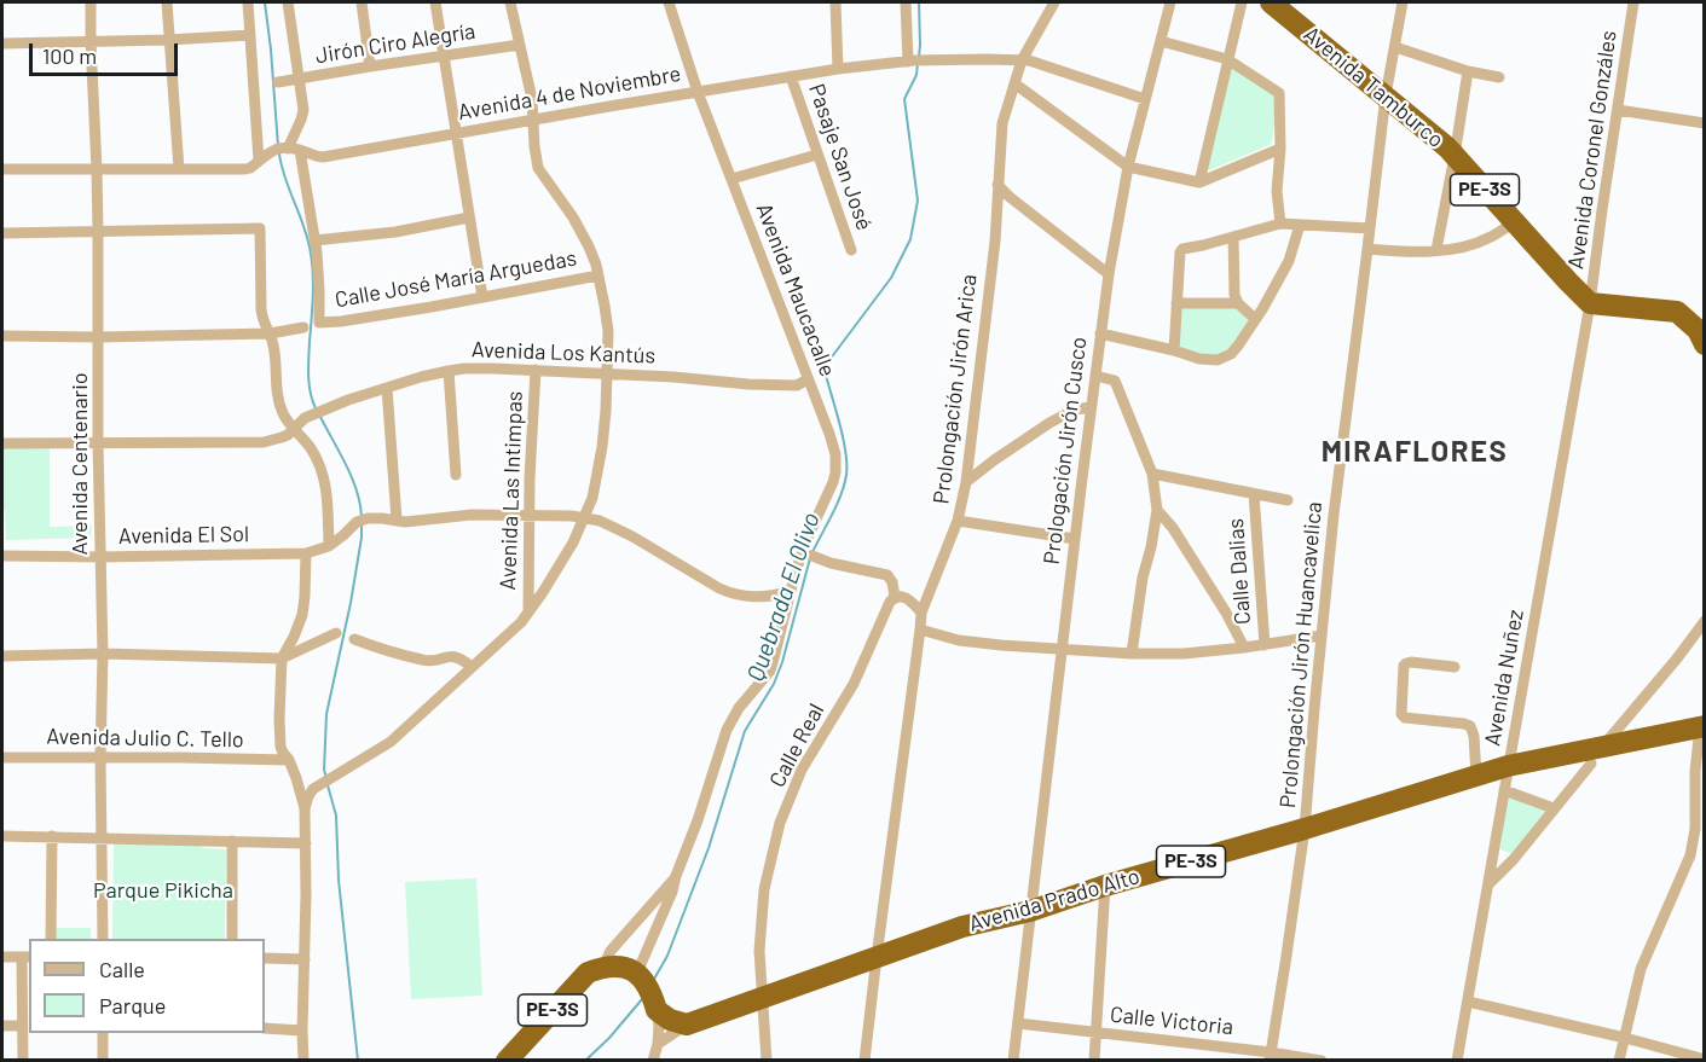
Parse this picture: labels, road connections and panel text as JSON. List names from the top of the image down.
{
  "streets": {
    "highway": ["Avenida Tamburco", "PE-3S", "Avenida Prado Alto"],
    "street": [
      "Jirón Ciro Alegría",
      "Avenida 4 de Noviembre",
      "Avenida Coronel Gonzáles",
      "Pasaje San José",
      "Calle José María Arguedas",
      "Avenida Maucacalle",
      "Avenida Los Kantús",
      "Prolongación Jirón Arica",
      "Prologación Jirón Cusco",
      "Avenida Centenario",
      "Avenida Las Intimpas",
      "Avenida El Sol",
      "Calle Dalias",
      "Prolongación Jirón Huancavelica",
      "Avenida Nuñez",
      "Avenida Julio C. Tello",
      "Calle Real",
      "Calle Victoria"
    ]
  },
  "crossings": [
    ["Avenida Tamburco", "Avenida Coronel Gonzáles"],
    ["Avenida Tamburco", "Prolongación Jirón Huancavelica"],
    ["Avenida Tamburco", "Avenida Nuñez"],
    ["Avenida 4 de Noviembre", "Pasaje San José"],
    ["Avenida 4 de Noviembre", "Avenida Maucacalle"],
    ["Avenida 4 de Noviembre", "Prolongación Jirón Arica"],
    ["Avenida 4 de Noviembre", "Prologación Jirón Cusco"],
    ["Avenida Coronel Gonzáles", "Avenida Nuñez"],
    ["Avenida Maucacalle", "Avenida Los Kantús"],
    ["Avenida Los Kantús", "Avenida Las Intimpas"],
    ["Prolongación Jirón Arica", "Avenida Prado Alto"],
    ["Prologación Jirón Cusco", "Avenida Prado Alto"],
    ["Prologación Jirón Cusco", "Calle Victoria"],
    ["Avenida Centenario", "Avenida El Sol"],
    ["Avenida Centenario", "Avenida Julio C. Tello"],
    ["Prolongación Jirón Huancavelica", "Avenida Prado Alto"],
    ["Prolongación Jirón Huancavelica", "Calle Victoria"],
    ["Avenida Nuñez", "Avenida Prado Alto"],
    ["Calle Real", "Avenida Prado Alto"]
  ],
  "districts": ["MIRAFLORES"],
  "water": ["Quebrada El Olivo"],
  "parks": ["Parque Pikicha"],
  "legend": ["Calle", "Parque"],
  "scale_bar": "100 m"
}
